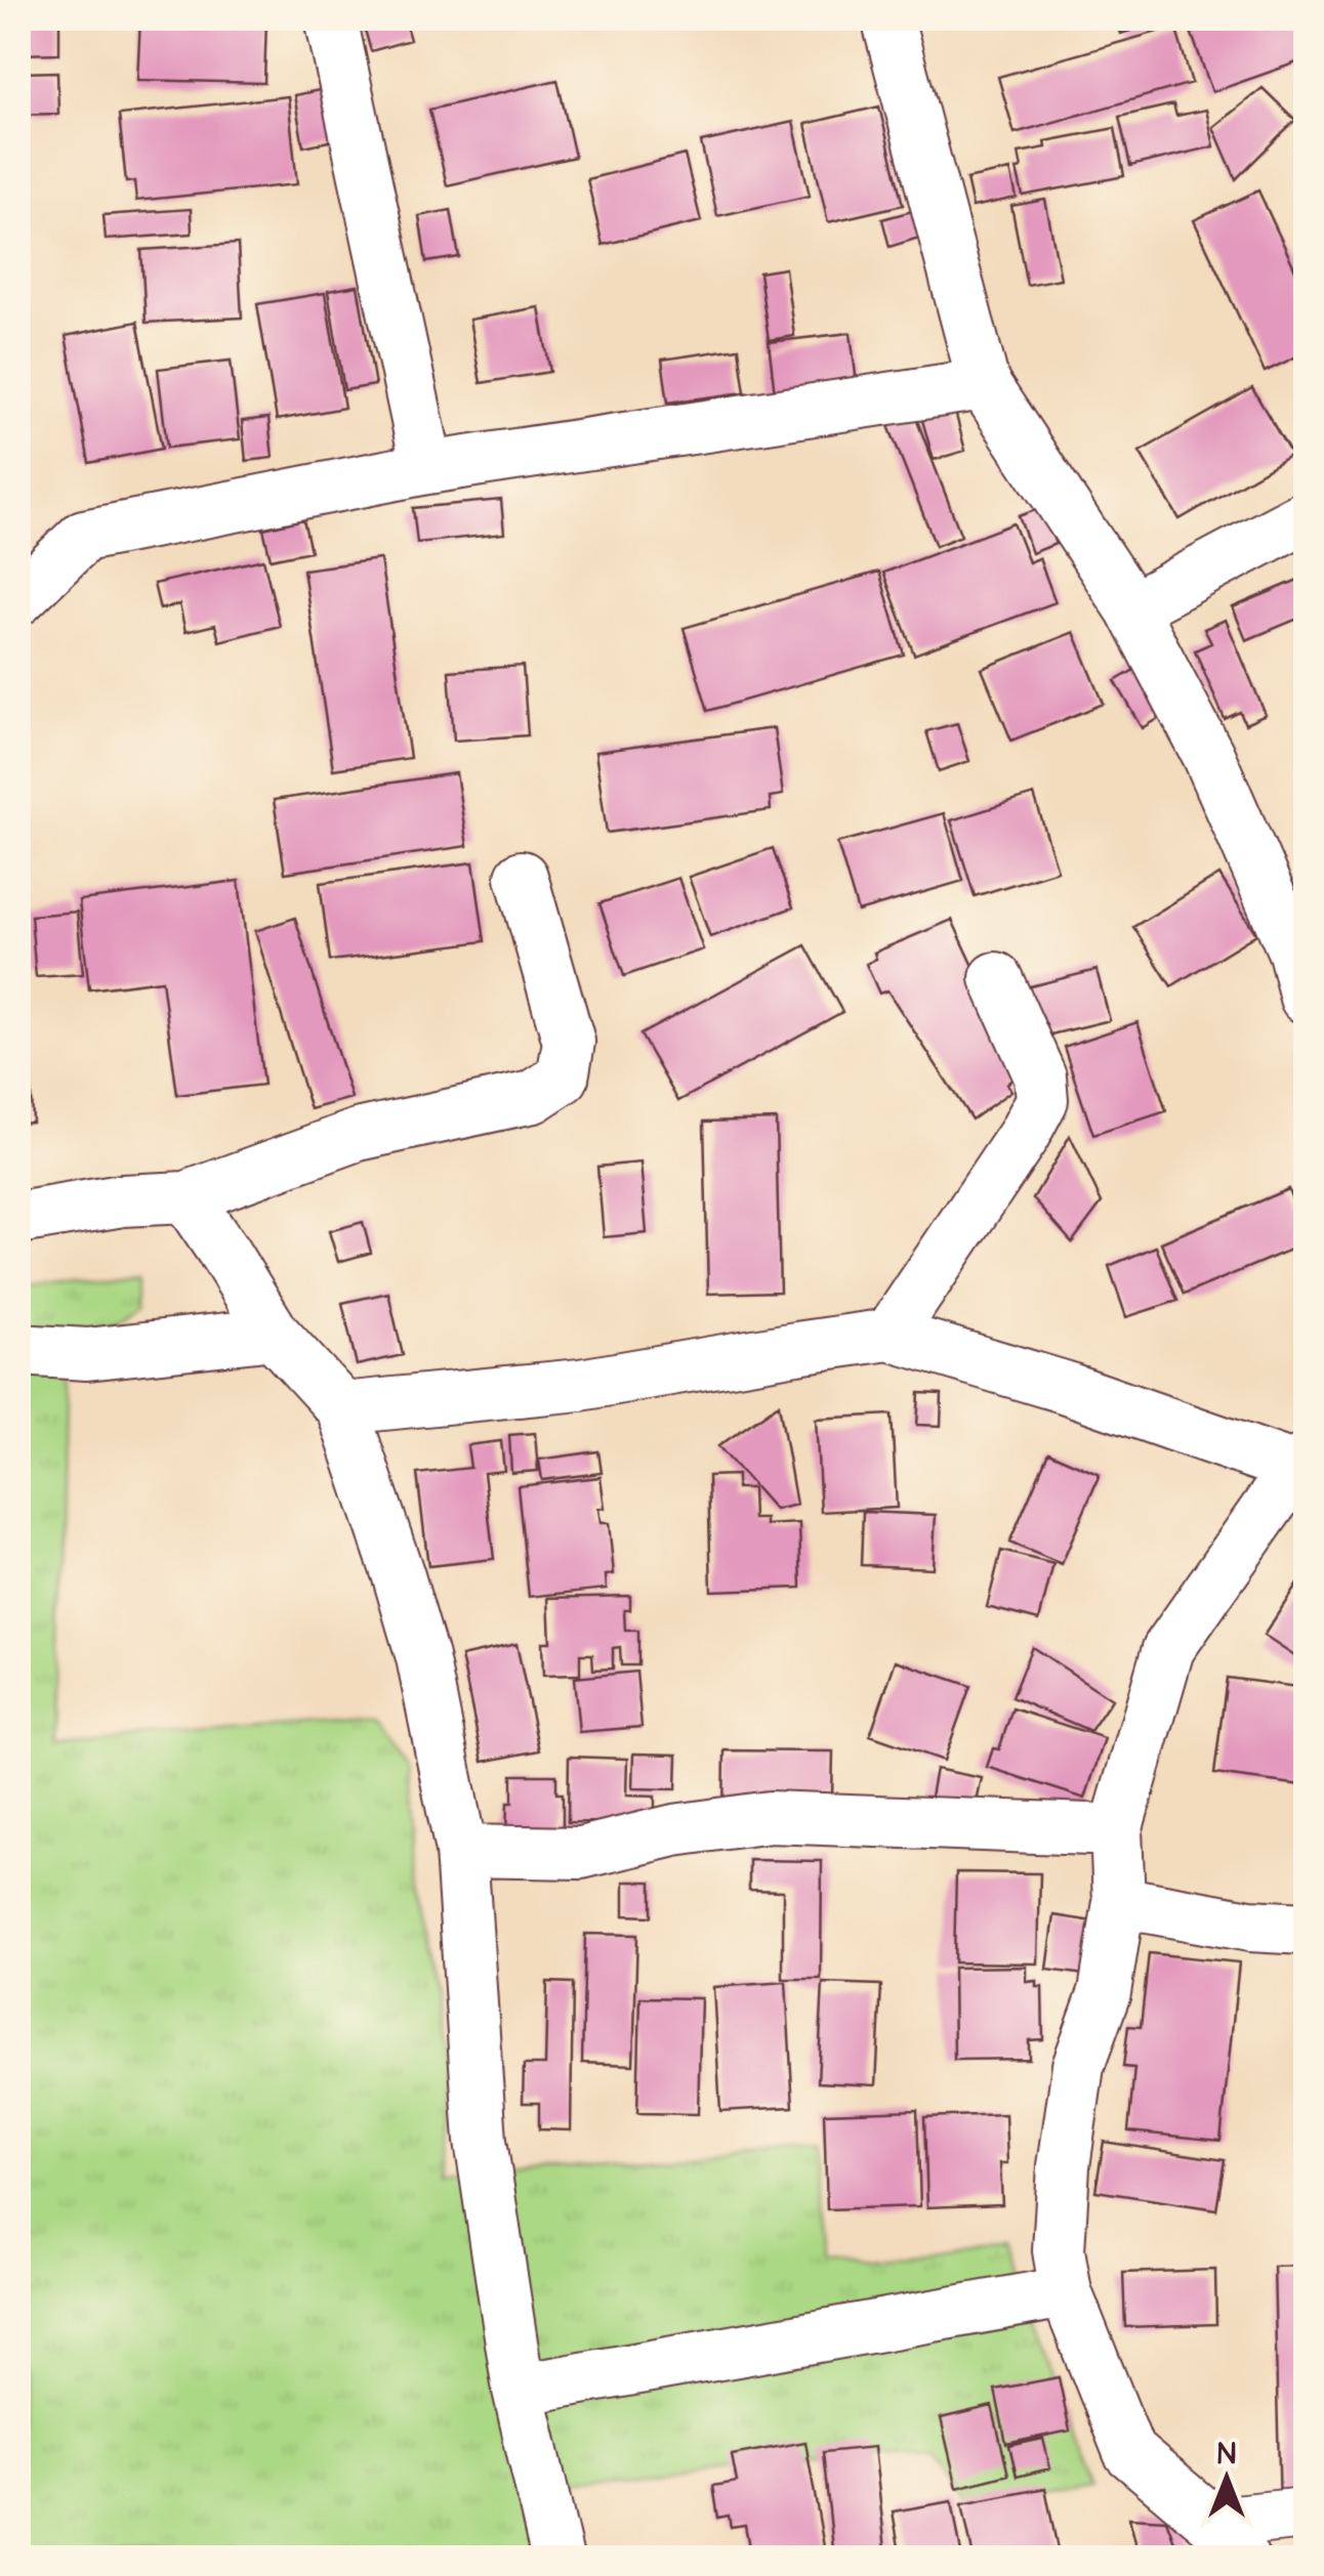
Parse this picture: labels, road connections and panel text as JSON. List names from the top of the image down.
{
  "north": "top"
}
